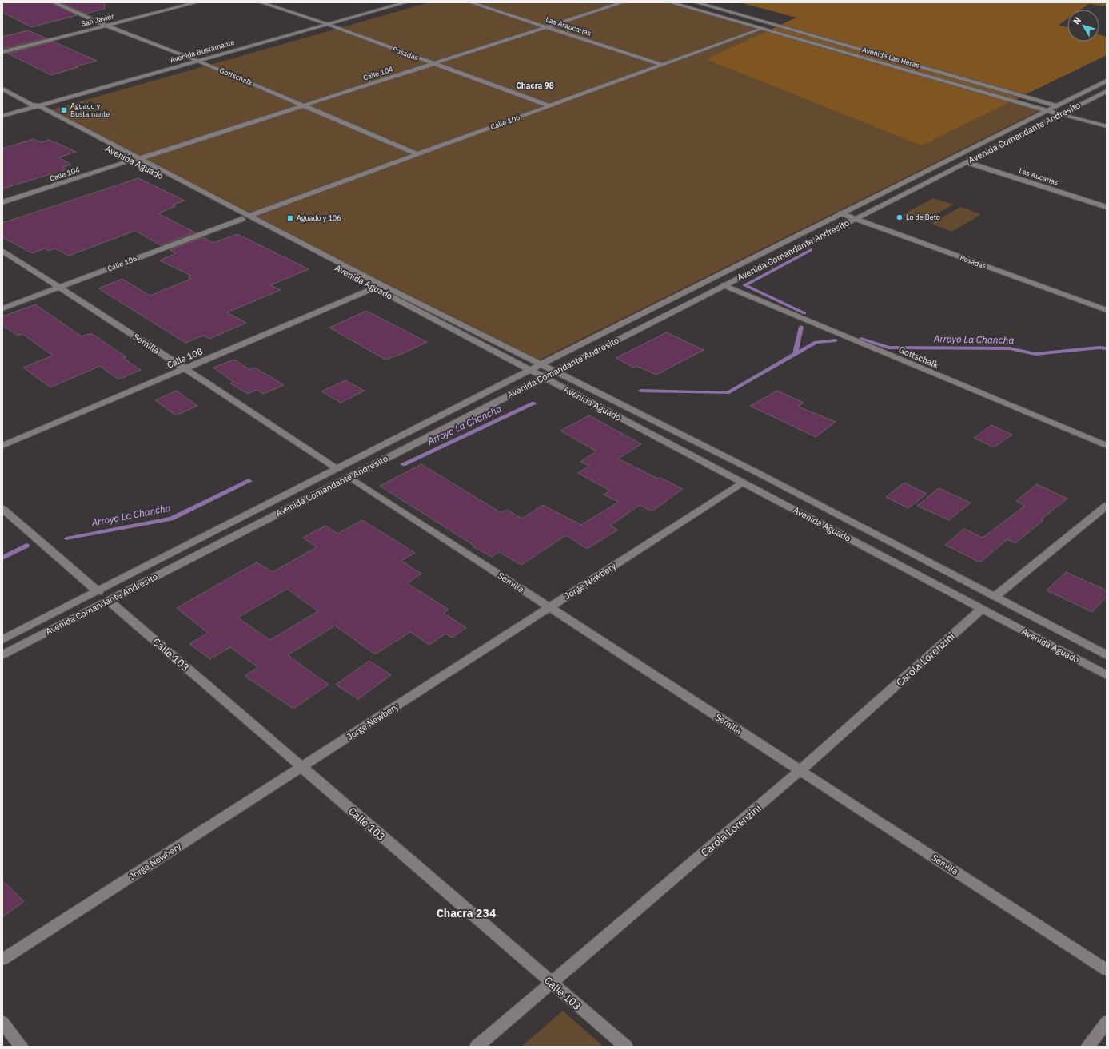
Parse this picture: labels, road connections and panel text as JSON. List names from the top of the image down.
{
  "streets": {
    "street": [
      "San Javier",
      "Las Araucarias",
      "Avenida Bustamante",
      "Posadas",
      "Avenida Las Heras",
      "Calle 104",
      "Gottschalk",
      "Calle 106",
      "Avenida Comandante Andresito",
      "Avenida Aguado",
      "Las Aucarias",
      "Semilla",
      "Calle 108",
      "Jorge Newbery",
      "Calle 103",
      "Carola Lorenzini"
    ]
  },
  "crossings": [
    ["San Javier", "Gottschalk"],
    ["Las Araucarias", "Calle 104"],
    ["Las Araucarias", "Calle 106"],
    ["Avenida Bustamante", "Posadas"],
    ["Avenida Bustamante", "Gottschalk"],
    ["Avenida Bustamante", "Avenida Aguado"],
    ["Posadas", "Calle 104"],
    ["Posadas", "Calle 106"],
    ["Posadas", "Avenida Comandante Andresito"],
    ["Avenida Las Heras", "Calle 106"],
    ["Avenida Las Heras", "Avenida Comandante Andresito"],
    ["Calle 104", "Gottschalk"],
    ["Calle 104", "Avenida Aguado"],
    ["Gottschalk", "Calle 106"],
    ["Gottschalk", "Avenida Comandante Andresito"],
    ["Calle 106", "Avenida Aguado"],
    ["Calle 106", "Semilla"],
    ["Avenida Comandante Andresito", "Avenida Aguado"],
    ["Avenida Comandante Andresito", "Las Aucarias"],
    ["Avenida Comandante Andresito", "Semilla"],
    ["Avenida Comandante Andresito", "Calle 103"],
    ["Avenida Aguado", "Calle 108"],
    ["Avenida Aguado", "Jorge Newbery"],
    ["Avenida Aguado", "Carola Lorenzini"],
    ["Semilla", "Calle 108"],
    ["Semilla", "Jorge Newbery"],
    ["Semilla", "Carola Lorenzini"],
    ["Jorge Newbery", "Calle 103"],
    ["Calle 103", "Carola Lorenzini"]
  ],
  "districts": ["Chacra 98", "Chacra 234"],
  "water": ["Arroyo La Chancha"],
  "places": {
    "transit": ["Aguado y Bustamante", "Aguado y 106"],
    "other": ["Lo de Beto"]
  },
  "north": "top left"
}
